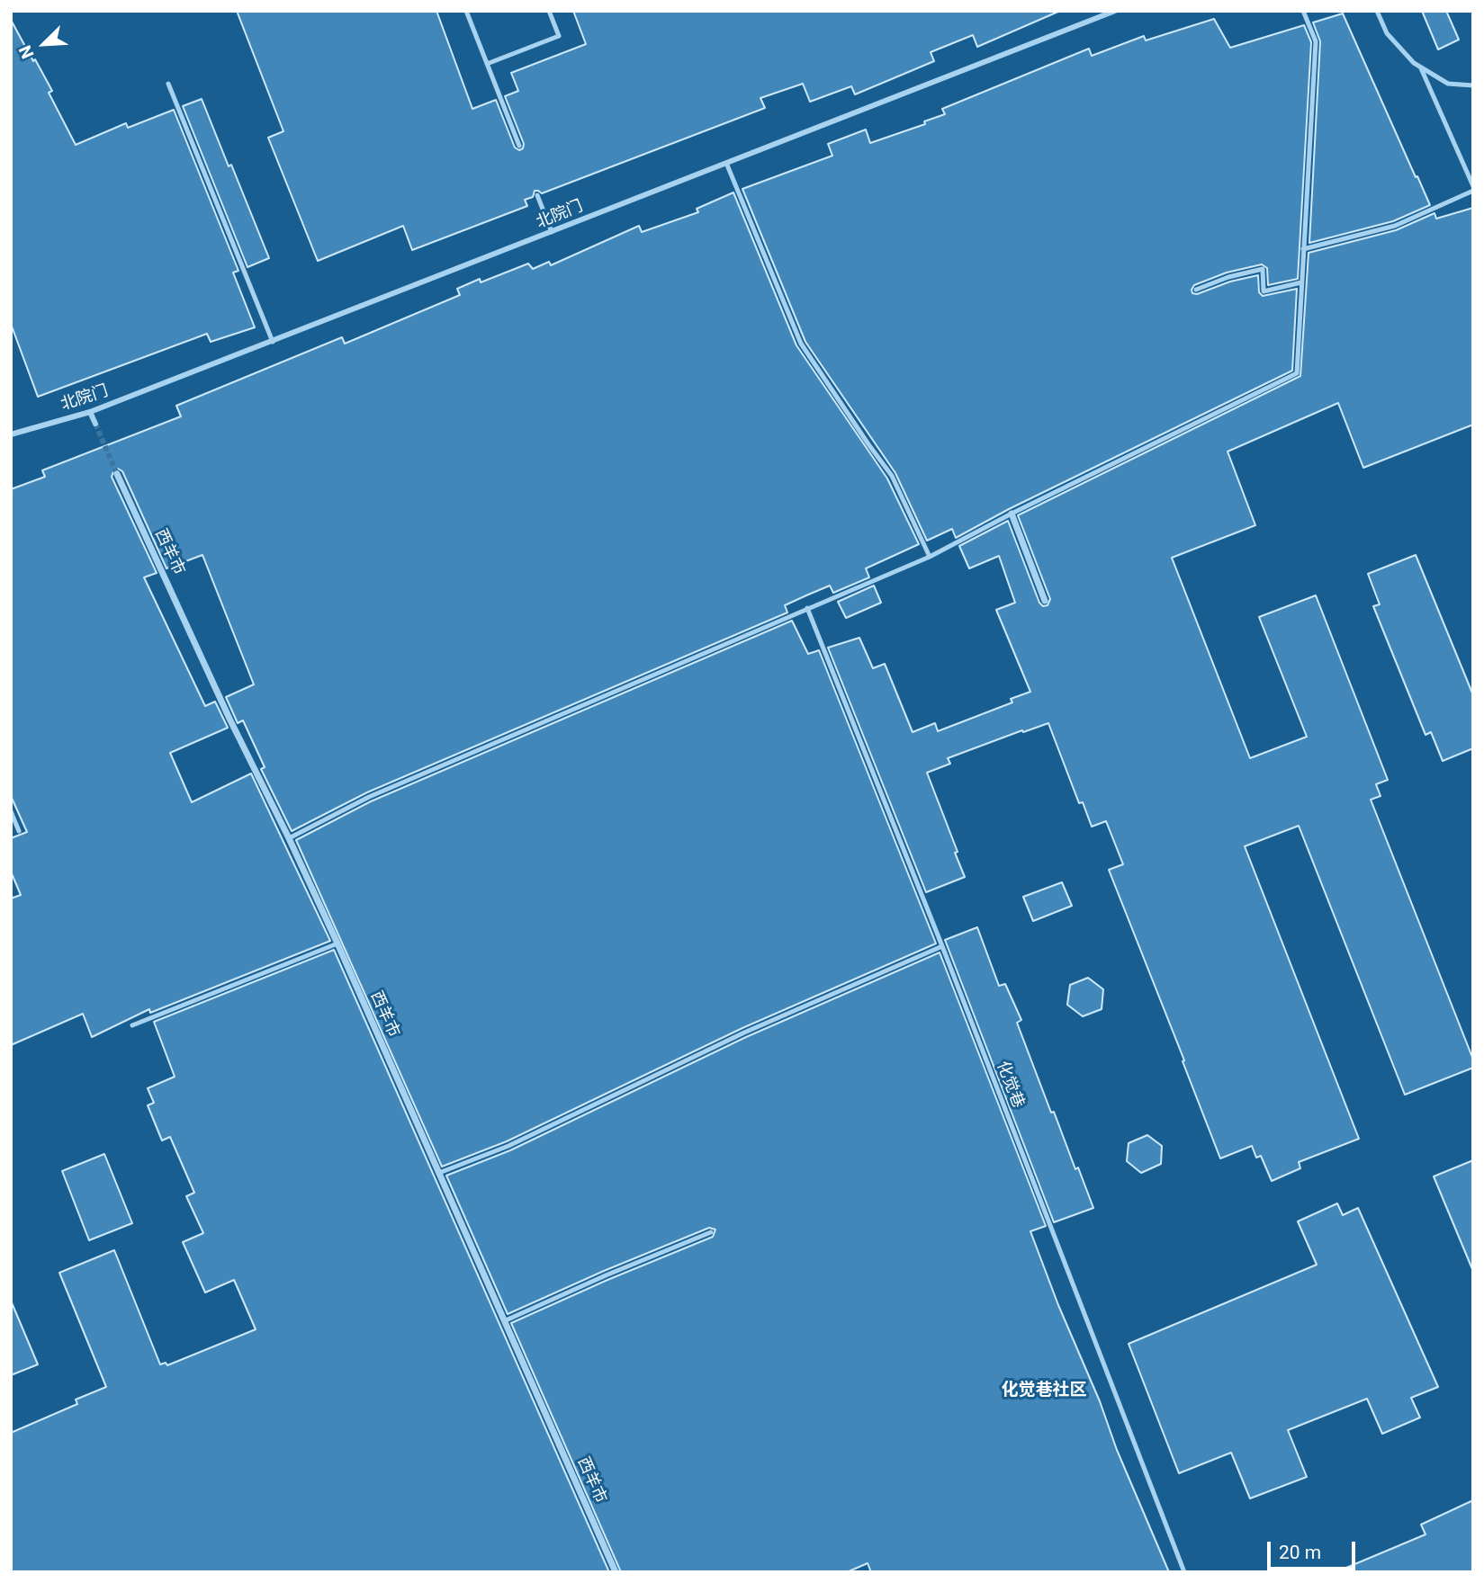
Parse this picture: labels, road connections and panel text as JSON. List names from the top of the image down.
{
  "streets": {
    "street": ["北院门", "西羊市"],
    "lane": ["化觉巷"]
  },
  "districts": ["化觉巷社区"],
  "scale_bar": "20 m",
  "north": "bottom left"
}
